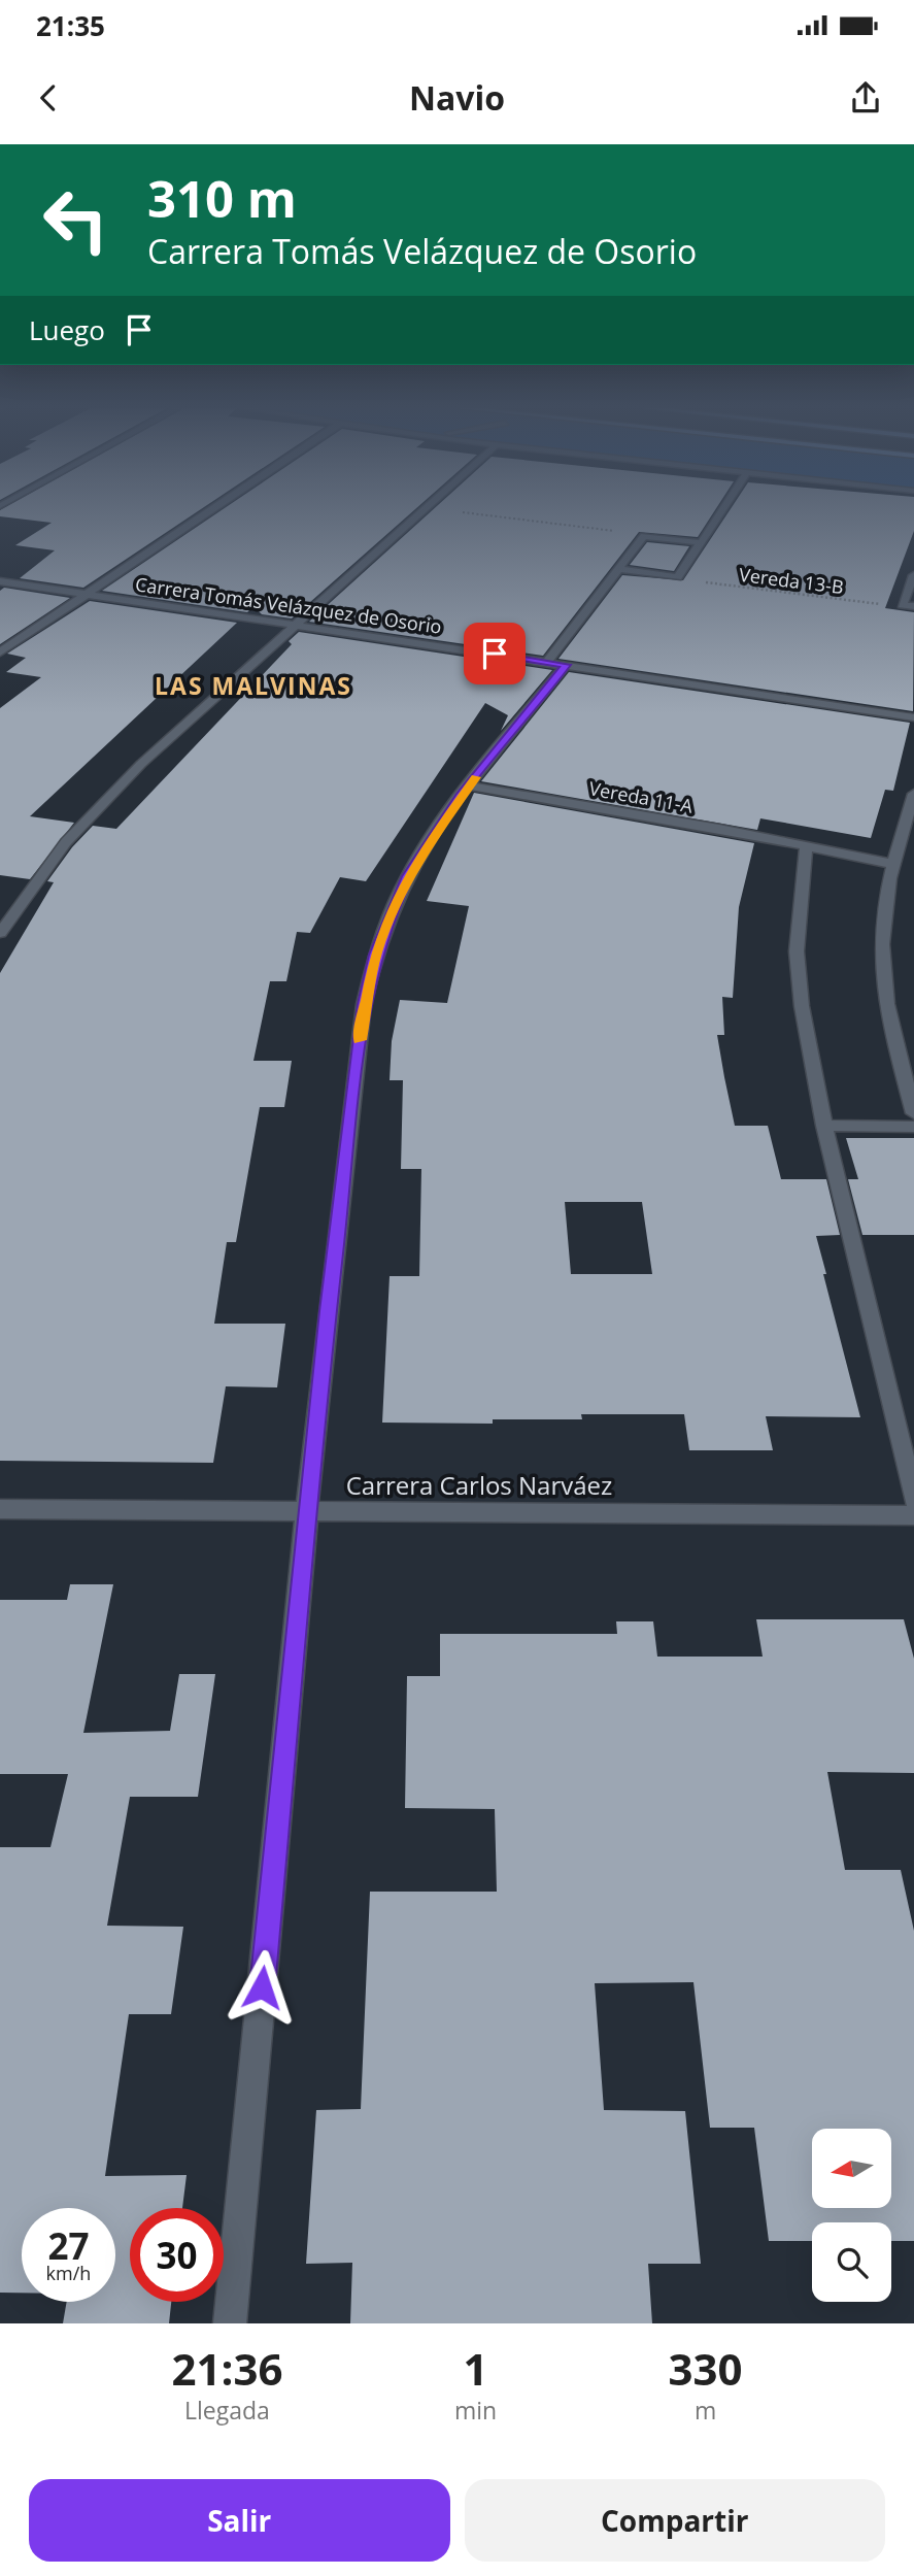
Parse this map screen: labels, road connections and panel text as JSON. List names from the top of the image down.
{
  "streets": {
    "street": ["Carrera Tomás Velázquez de Osorio", "Vereda 11-A", "Carrera Carlos Narváez"],
    "path": ["Vereda 13-B"]
  },
  "districts": ["LAS MALVINAS"],
  "north": "left",
  "page": {
    "status": "21:35",
    "header": "Navio",
    "turn": ["310 m", "Carrera Tomás Velázquez de Osorio"],
    "then": "Luego",
    "speed": "27 km/h",
    "limit": "30",
    "eta": [
      "21:36",
      "Llegada",
      "1",
      "min",
      "330",
      "m"
    ],
    "buttons": ["Salir", "Compartir"]
  }
}
